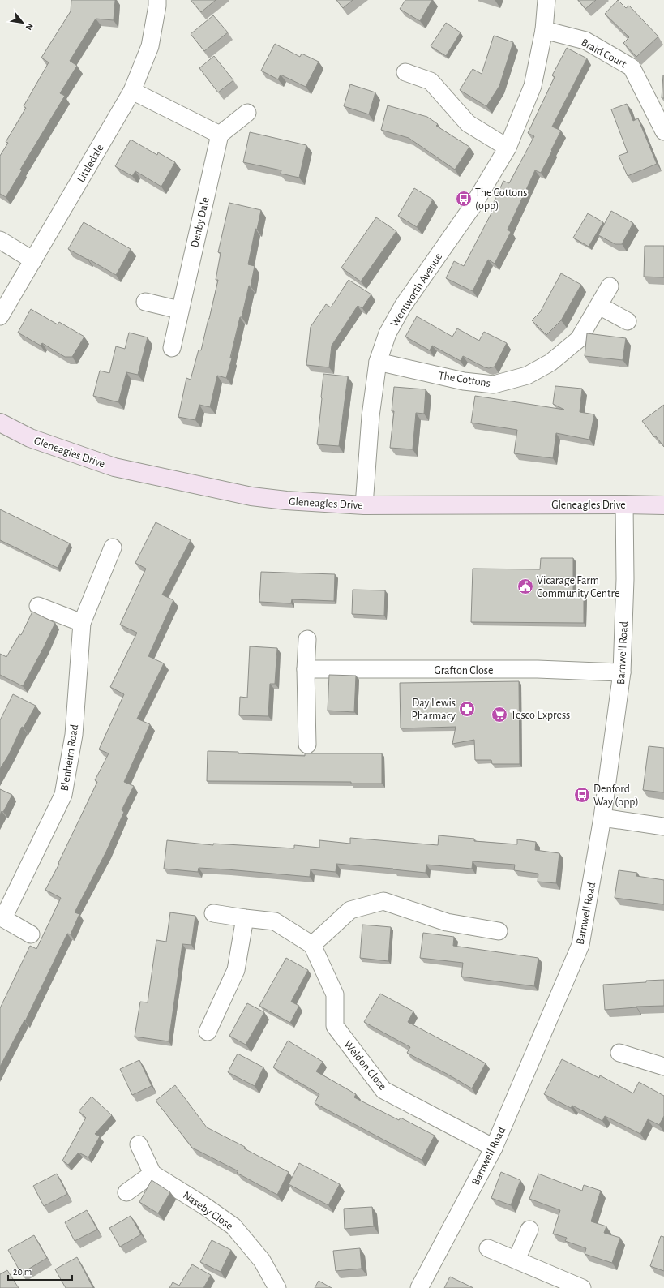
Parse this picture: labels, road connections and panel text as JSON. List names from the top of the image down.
{
  "streets": {
    "street": [
      "Braid Court",
      "Littledale",
      "Denby Dale",
      "Wentworth Avenue",
      "The Cottons",
      "Gleneagles Drive",
      "Barnwell Road",
      "Grafton Close",
      "Blenheim Road",
      "Weldon Close",
      "Naseby Close"
    ]
  },
  "crossings": [
    ["Braid Court", "Wentworth Avenue"],
    ["Wentworth Avenue", "The Cottons"],
    ["Wentworth Avenue", "Gleneagles Drive"],
    ["Gleneagles Drive", "Barnwell Road"],
    ["Barnwell Road", "Grafton Close"],
    ["Barnwell Road", "Weldon Close"]
  ],
  "places": {
    "bus stop": ["The Cottons (opp)", "Denford Way (opp)"],
    "public building": ["Vicarage Farm Community Centre"],
    "pharmacy": ["Day Lewis Pharmacy"],
    "supermarket": ["Tesco Express"]
  },
  "scale_bar": "20 m",
  "north": "bottom right"
}
